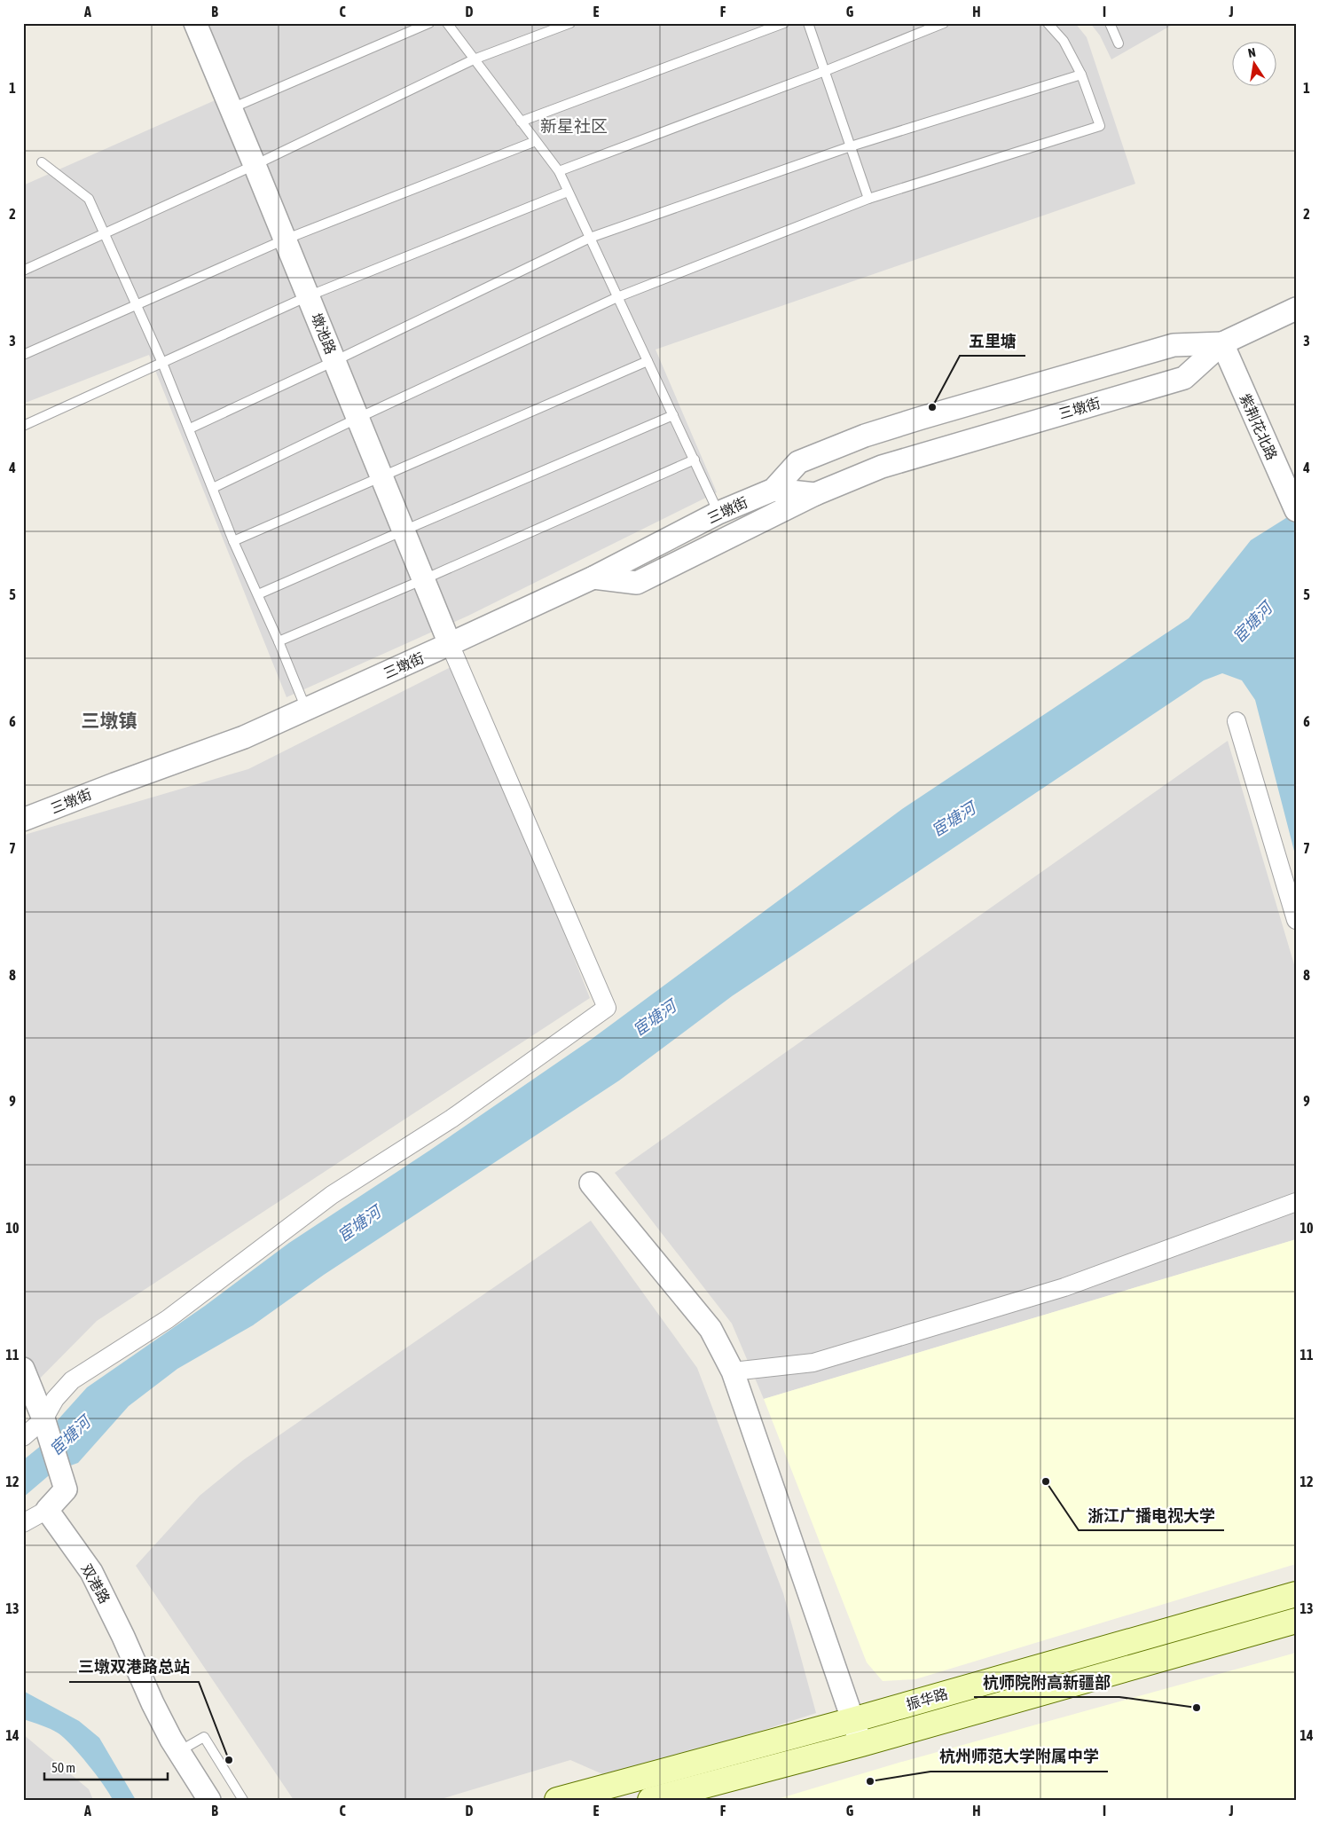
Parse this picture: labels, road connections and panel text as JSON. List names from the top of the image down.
{
  "streets": {
    "main road": ["振华路"],
    "street": [
      "墩池路",
      "三墩街",
      "紫荆花北路",
      "双港路"
    ]
  },
  "crossings": [
    ["墩池路", "三墩街"],
    ["三墩街", "紫荆花北路"]
  ],
  "districts": ["新星社区", "三墩镇"],
  "water": ["宦塘河"],
  "places": [
    "五里塘",
    "浙江广播电视大学",
    "杭师院附高新疆部",
    "三墩双港路总站",
    "杭州师范大学附属中学"
  ],
  "scale_bar": "50 m",
  "north": "top",
  "grid": {
    "columns": [
      "A",
      "B",
      "C",
      "D",
      "E",
      "F",
      "G",
      "H",
      "I",
      "J"
    ],
    "rows": [
      "1",
      "2",
      "3",
      "4",
      "5",
      "6",
      "7",
      "8",
      "9",
      "10",
      "11",
      "12",
      "13",
      "14"
    ]
  }
}
